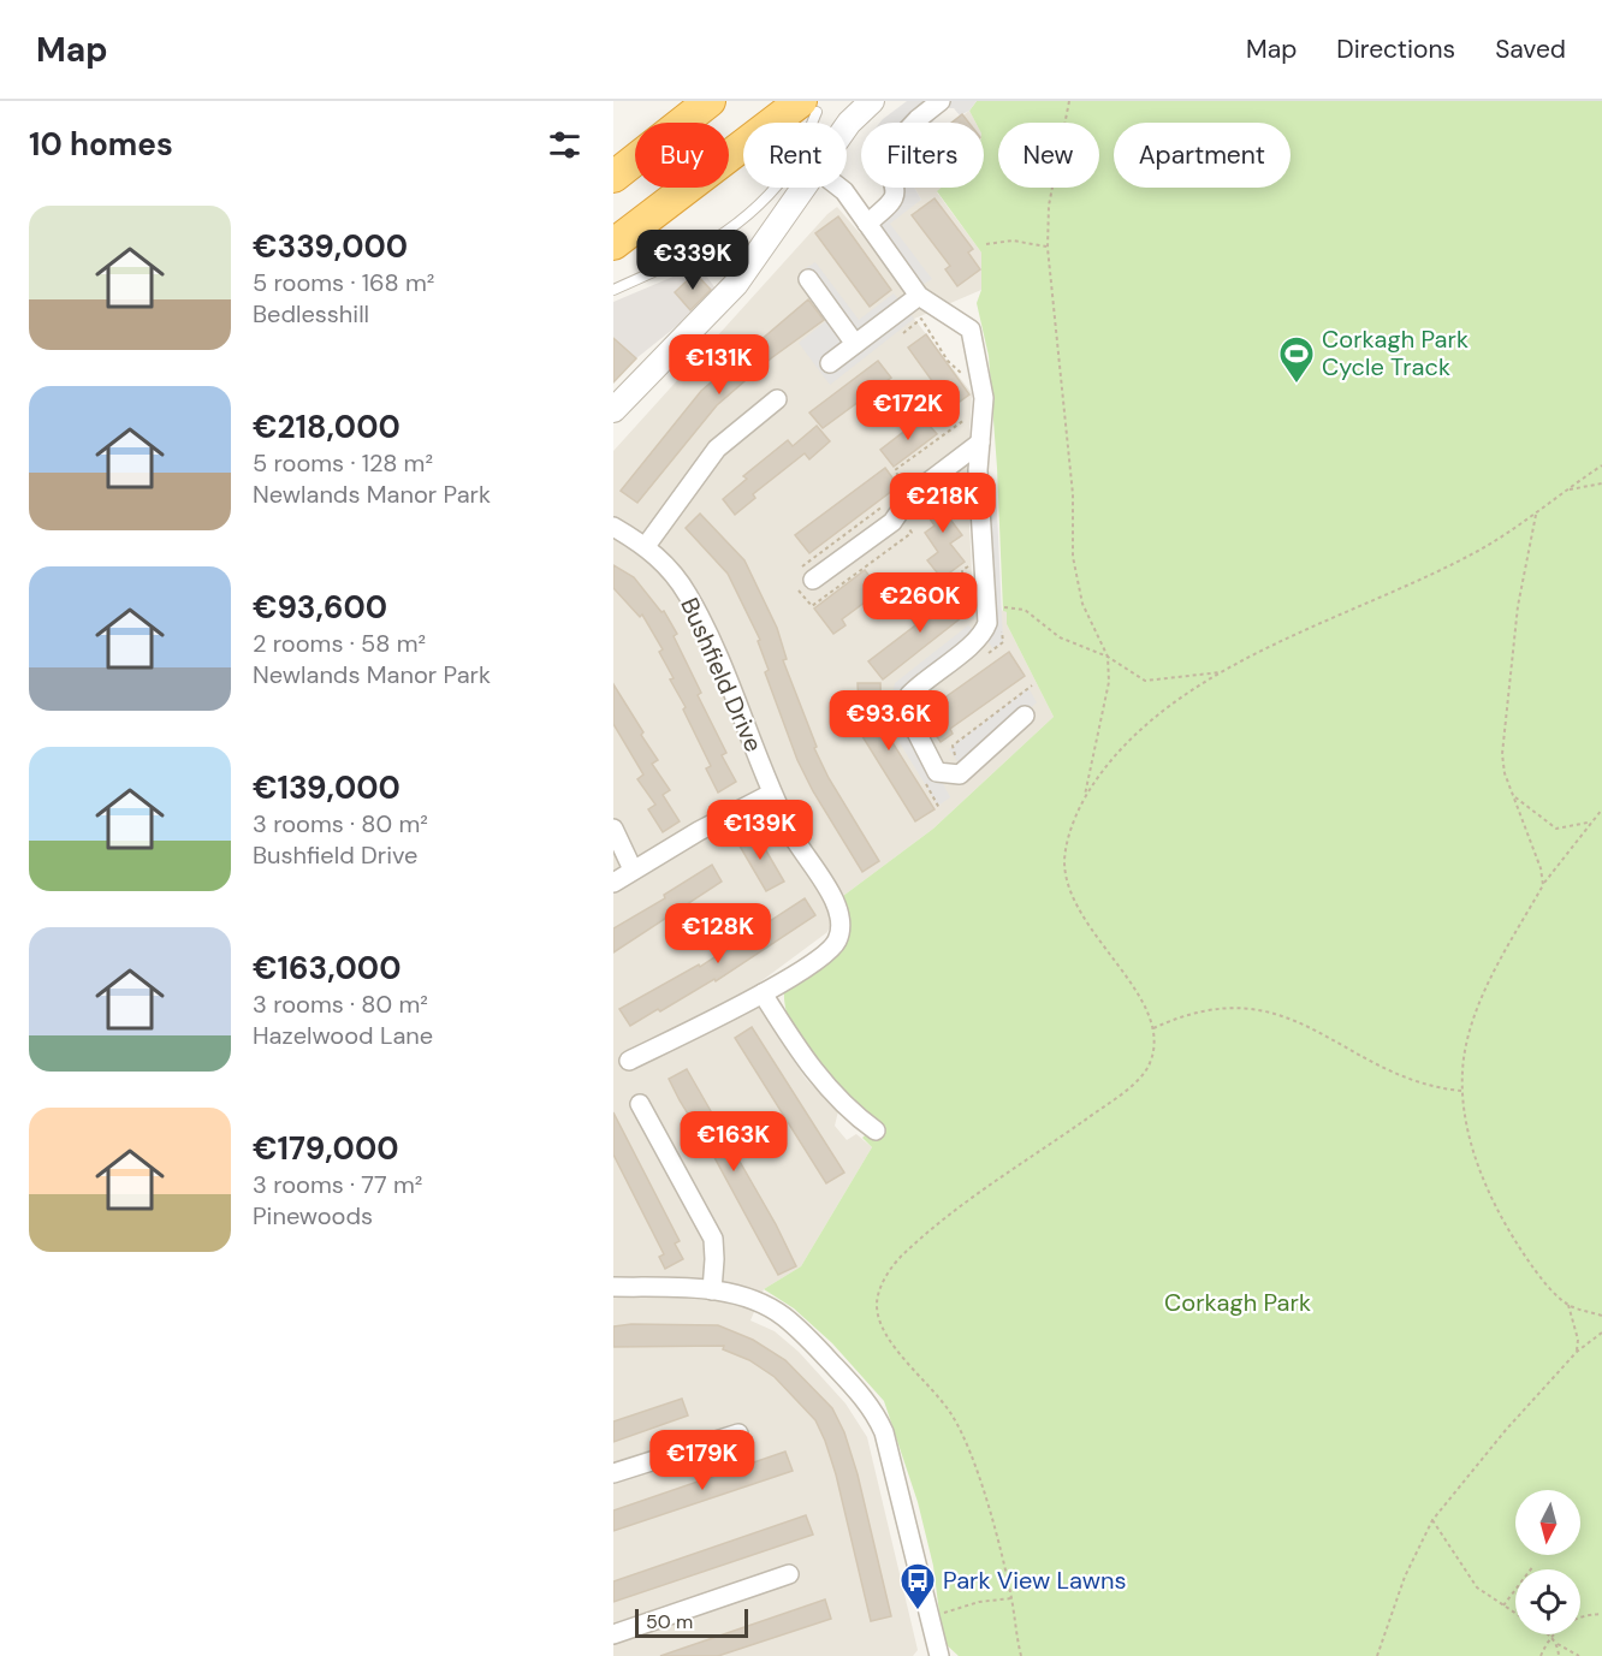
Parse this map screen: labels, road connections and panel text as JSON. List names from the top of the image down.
{
  "streets": {
    "street": ["Bushfield Drive"]
  },
  "parks": ["Corkagh Park"],
  "places": {
    "sports": ["Corkagh Park Cycle Track"],
    "bus stop": ["Park View Lawns"]
  },
  "scale_bar": "50 m",
  "north": "bottom",
  "page": {
    "header": "Map",
    "nav": ["Map", "Directions", "Saved"],
    "heading": "10 homes",
    "chip": [
      "Buy",
      "Rent",
      "Filters",
      "New",
      "Apartment"
    ],
    "list": [
      {
        "name": "€339,000",
        "note": "5 rooms · 168 m² · Bedlesshill"
      },
      {
        "name": "€218,000",
        "note": "5 rooms · 128 m² · Newlands Manor Park"
      },
      {
        "name": "€93,600",
        "note": "2 rooms · 58 m² · Newlands Manor Park"
      },
      {
        "name": "€139,000",
        "note": "3 rooms · 80 m² · Bushfield Drive"
      },
      {
        "name": "€163,000",
        "note": "3 rooms · 80 m² · Hazelwood Lane"
      },
      {
        "name": "€179,000",
        "note": "3 rooms · 77 m² · Pinewoods"
      }
    ],
    "price": [
      "€339K",
      "€131K",
      "€172K",
      "€218K",
      "€260K",
      "€93.6K",
      "€139K",
      "€128K",
      "€163K",
      "€179K"
    ],
    "scale": "50 m"
  }
}
